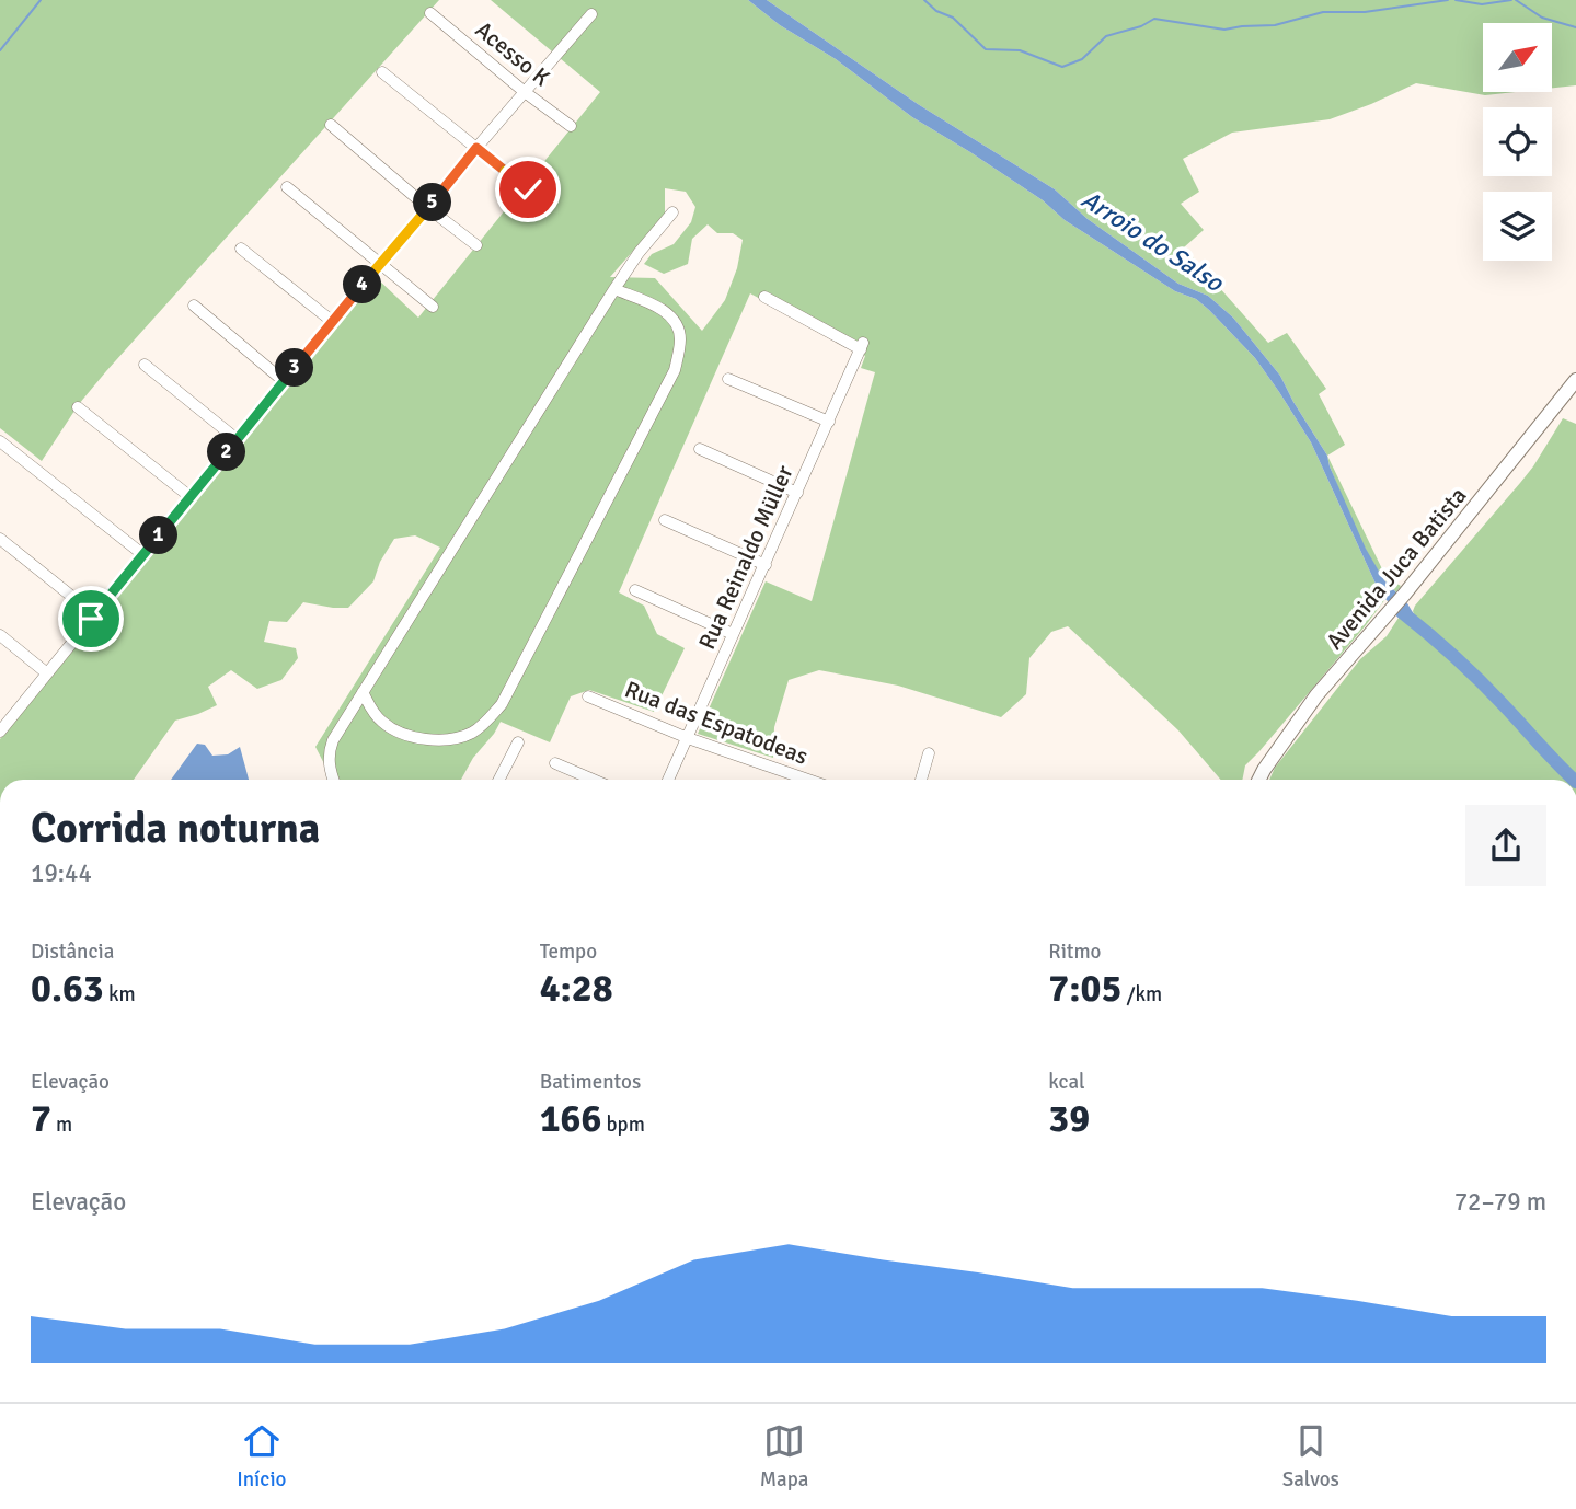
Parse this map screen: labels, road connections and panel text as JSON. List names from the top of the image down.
{
  "streets": {
    "main road": ["Avenida Juca Batista"],
    "street": ["Acesso K", "Rua Reinaldo Müller", "Rua das Espatodeas"]
  },
  "crossings": [
    ["Rua Reinaldo Müller", "Rua das Espatodeas"]
  ],
  "water": ["Arroio do Salso"],
  "north": "top right",
  "page": {
    "pins": [
      "5",
      "4",
      "3",
      "2",
      "1"
    ],
    "heading": ["Corrida noturna", "19:44"],
    "stats": [
      ["Distância", "0.63 km"],
      ["Tempo", "4:28"],
      ["Ritmo", "7:05 /km"],
      ["Elevação", "7 m"],
      ["Batimentos", "166 bpm"],
      ["kcal", "39"]
    ],
    "chart": ["Elevação", "72–79 m"],
    "tabs": ["Início", "Mapa", "Salvos"]
  }
}
